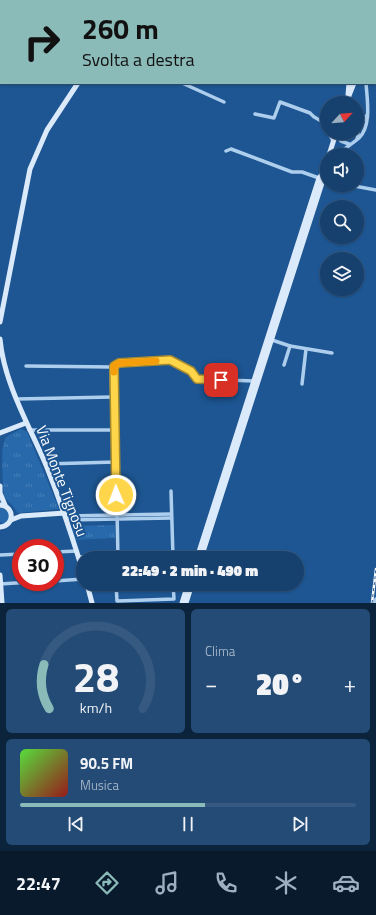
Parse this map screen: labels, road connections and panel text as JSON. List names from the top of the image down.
{
  "streets": {
    "main road": ["Via Monte Tignosu"]
  },
  "north": "top right",
  "page": {
    "turn": ["260 m", "Svolta a destra"],
    "limit": "30",
    "trip": "22:49 · 2 min · 490 m",
    "tile": "Clima",
    "heat": ["−", "20°", "+"],
    "song": ["90.5 FM", "Musica"],
    "tabs": "22:47",
    "gauge": ["28", "km/h"]
  }
}
